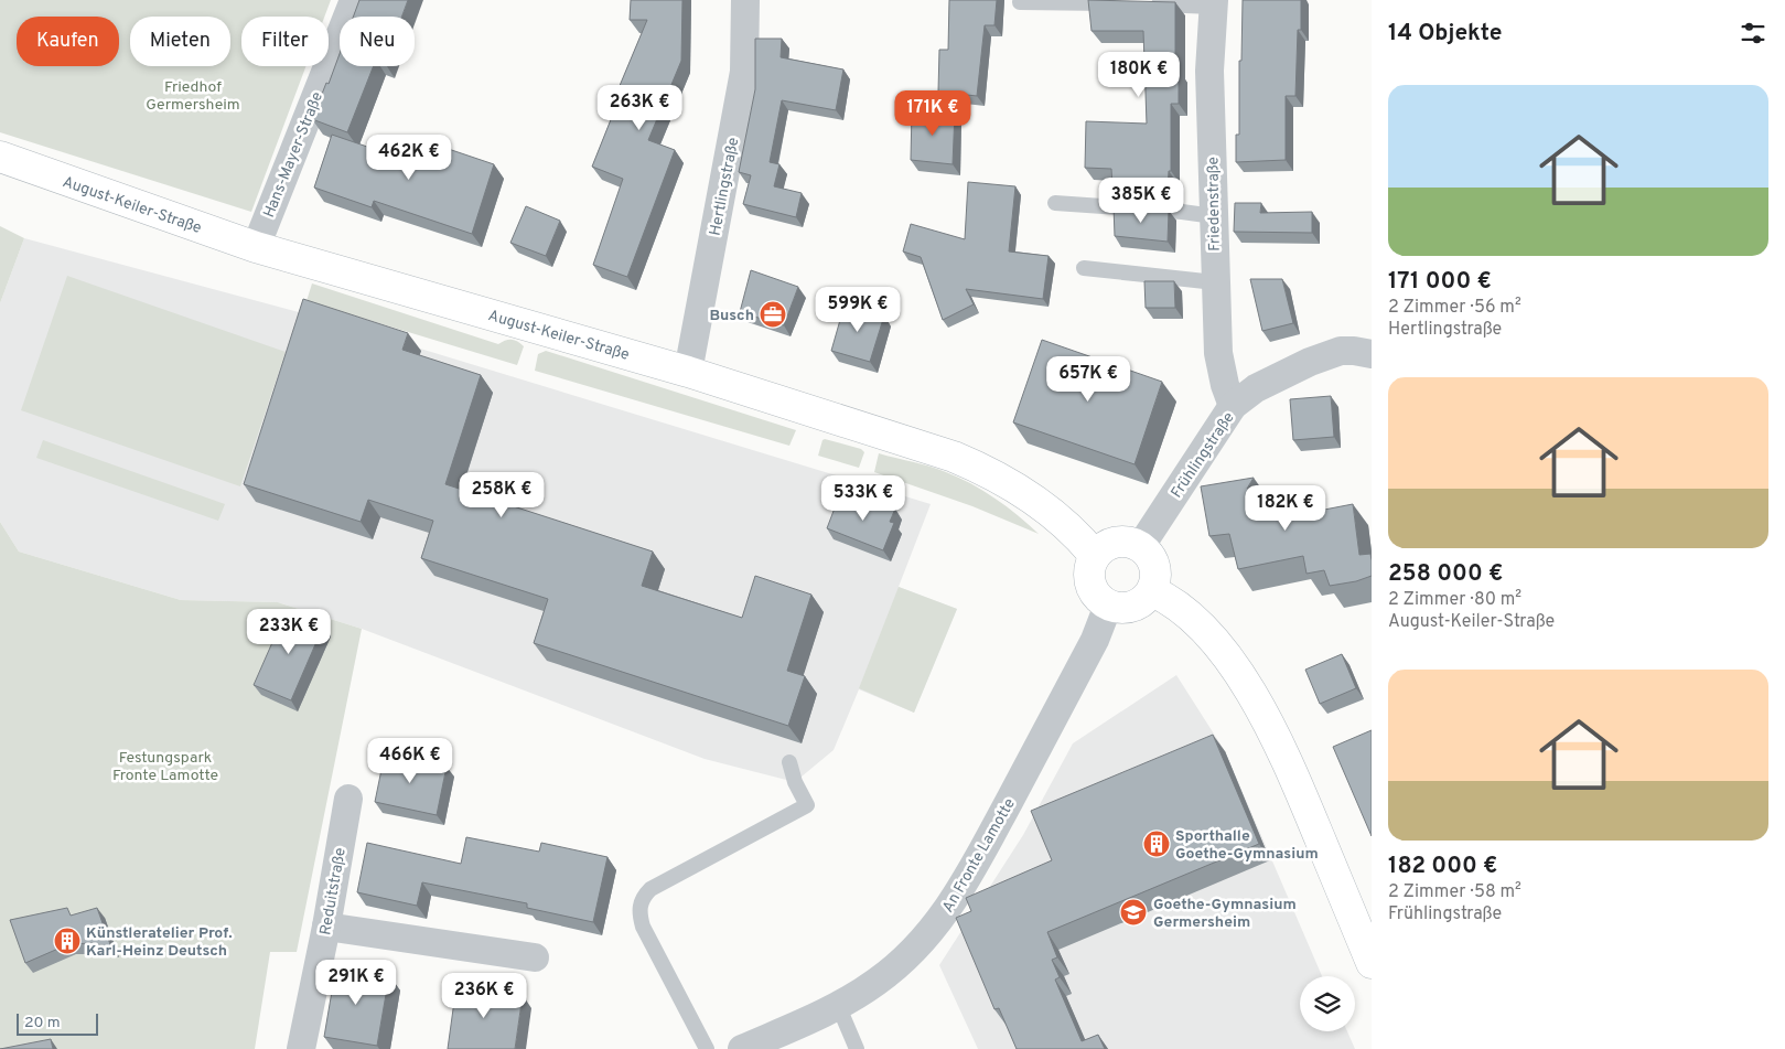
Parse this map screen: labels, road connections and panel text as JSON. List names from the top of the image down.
{
  "streets": {
    "street": [
      "Hans-Mayer-Straße",
      "Hertlingstraße",
      "August-Keiler-Straße",
      "Friedenstraße",
      "Frühlingstraße",
      "An Fronte Lamotte",
      "Reduitstraße"
    ]
  },
  "crossings": [
    ["Hans-Mayer-Straße", "August-Keiler-Straße"],
    ["Hertlingstraße", "August-Keiler-Straße"],
    ["August-Keiler-Straße", "Frühlingstraße"],
    ["August-Keiler-Straße", "An Fronte Lamotte"],
    ["Friedenstraße", "Frühlingstraße"],
    ["Frühlingstraße", "An Fronte Lamotte"]
  ],
  "parks": ["Friedhof Germersheim", "Festungspark Fronte Lamotte"],
  "places": {
    "office": ["Busch"],
    "building": ["Sporthalle Goethe-Gymnasium", "Künstleratelier Prof. Karl-Heinz Deutsch"],
    "school or university": ["Goethe-Gymnasium Germersheim"]
  },
  "scale_bar": "20 m",
  "page": {
    "heading": "14 Objekte",
    "chip": [
      "Kaufen",
      "Mieten",
      "Filter",
      "Neu"
    ],
    "price": [
      "180K €",
      "263K €",
      "171K €",
      "462K €",
      "385K €",
      "599K €",
      "657K €",
      "258K €",
      "533K €",
      "182K €",
      "233K €",
      "466K €",
      "291K €",
      "236K €"
    ],
    "list": [
      {
        "name": "171 000 €",
        "note": "2 Zimmer · 56 m² · Hertlingstraße"
      },
      {
        "name": "258 000 €",
        "note": "2 Zimmer · 80 m² · August-Keiler-Straße"
      },
      {
        "name": "182 000 €",
        "note": "2 Zimmer · 58 m² · Frühlingstraße"
      }
    ],
    "scale": "20 m"
  }
}
